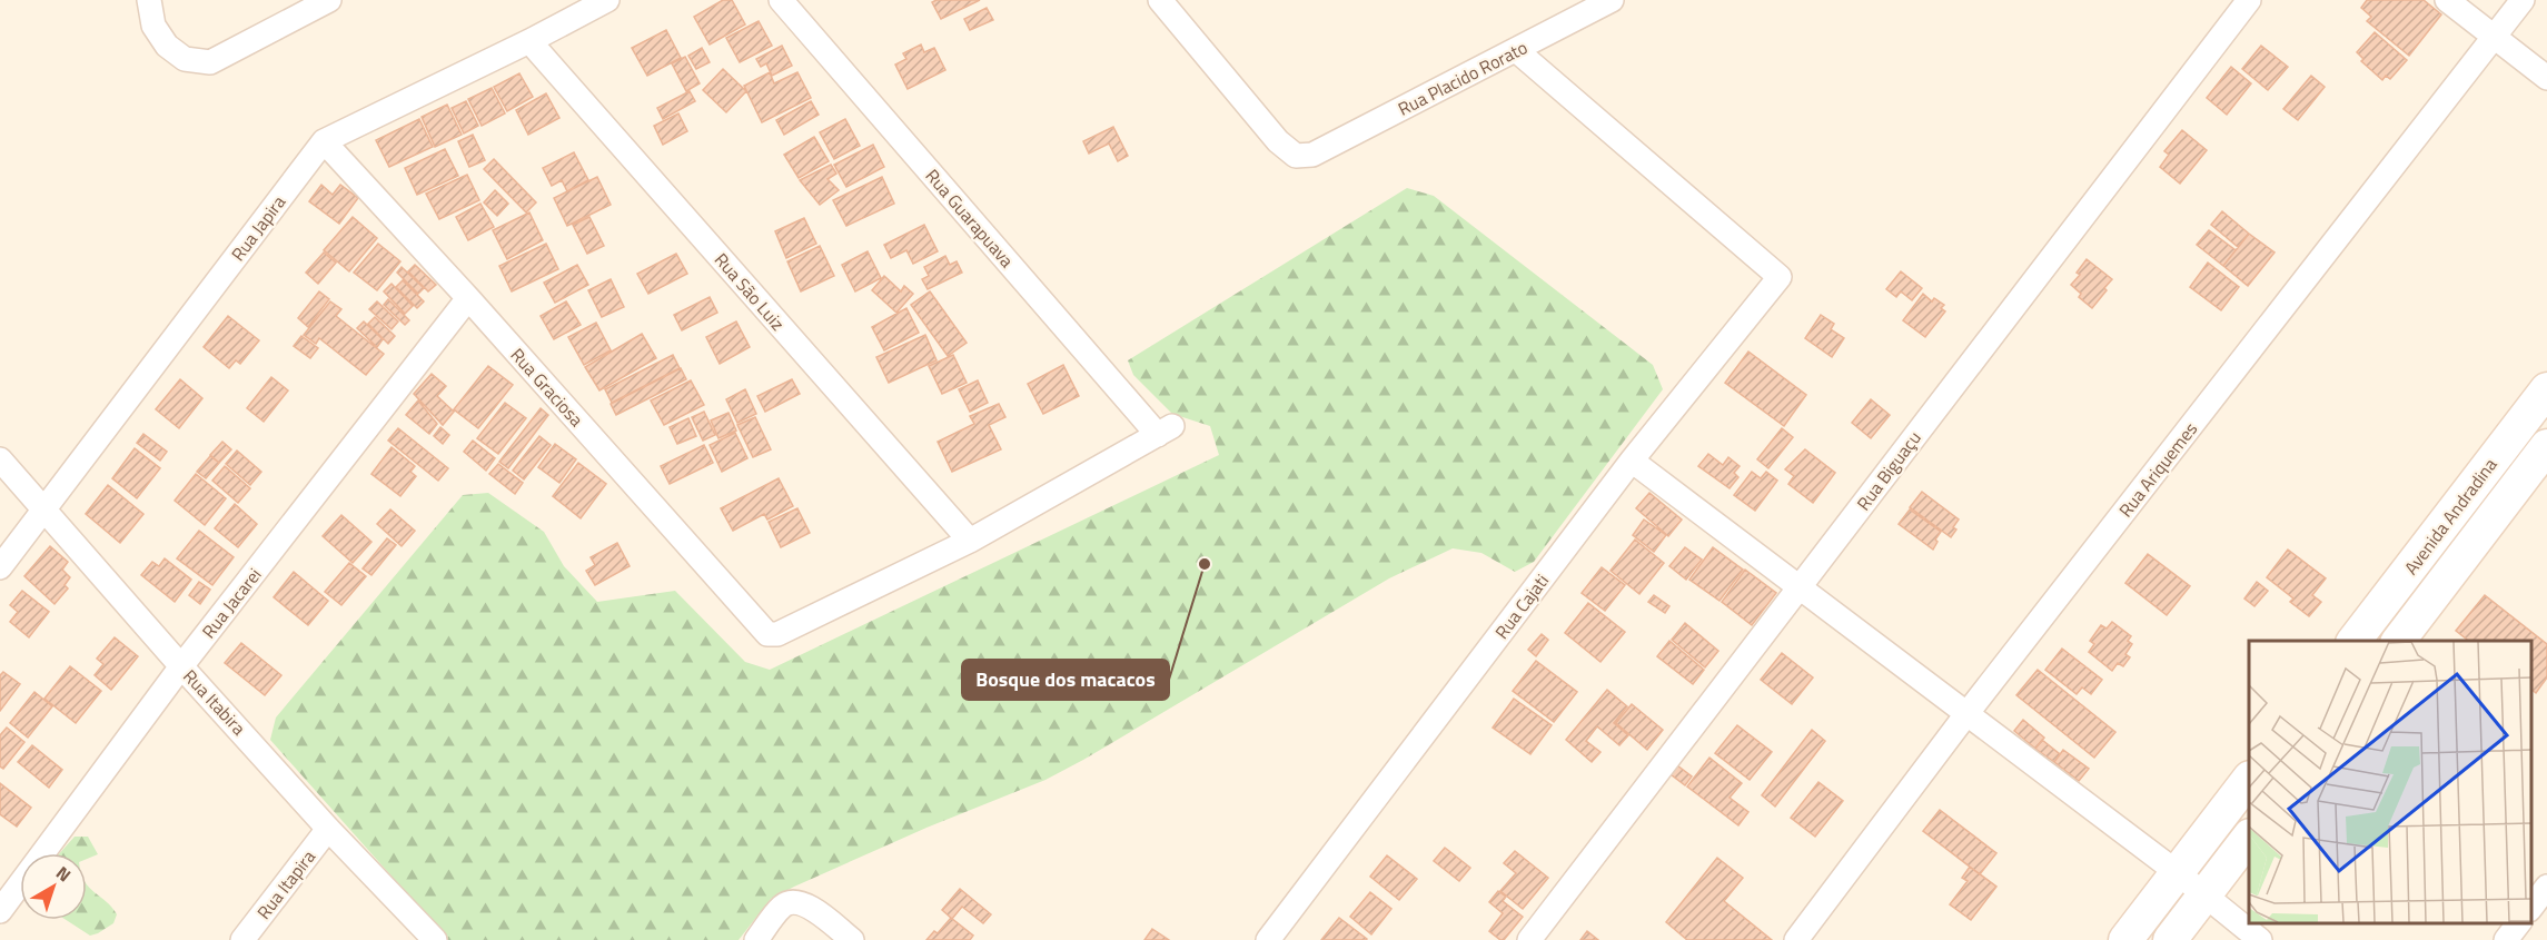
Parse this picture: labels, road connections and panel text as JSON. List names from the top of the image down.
{
  "streets": {
    "main road": ["Avenida Andradina"],
    "street": [
      "Rua Placido Rorato",
      "Rua Guarapuava",
      "Rua Japira",
      "Rua São Luiz",
      "Rua Graciosa",
      "Rua Ariquemes",
      "Rua Biguaçu",
      "Rua Jacarei",
      "Rua Cajati",
      "Rua Itabira",
      "Rua Itapira"
    ]
  },
  "crossings": [
    ["Rua Placido Rorato", "Rua Cajati"],
    ["Rua Guarapuava", "Rua São Luiz"],
    ["Rua Guarapuava", "Rua Graciosa"],
    ["Rua Japira", "Rua São Luiz"],
    ["Rua Japira", "Rua Graciosa"],
    ["Rua Japira", "Rua Itabira"],
    ["Rua São Luiz", "Rua Graciosa"],
    ["Rua Graciosa", "Rua Jacarei"],
    ["Rua Jacarei", "Rua Itabira"],
    ["Rua Itabira", "Rua Itapira"]
  ],
  "places": ["Bosque dos macacos"],
  "north": "top right"
}
